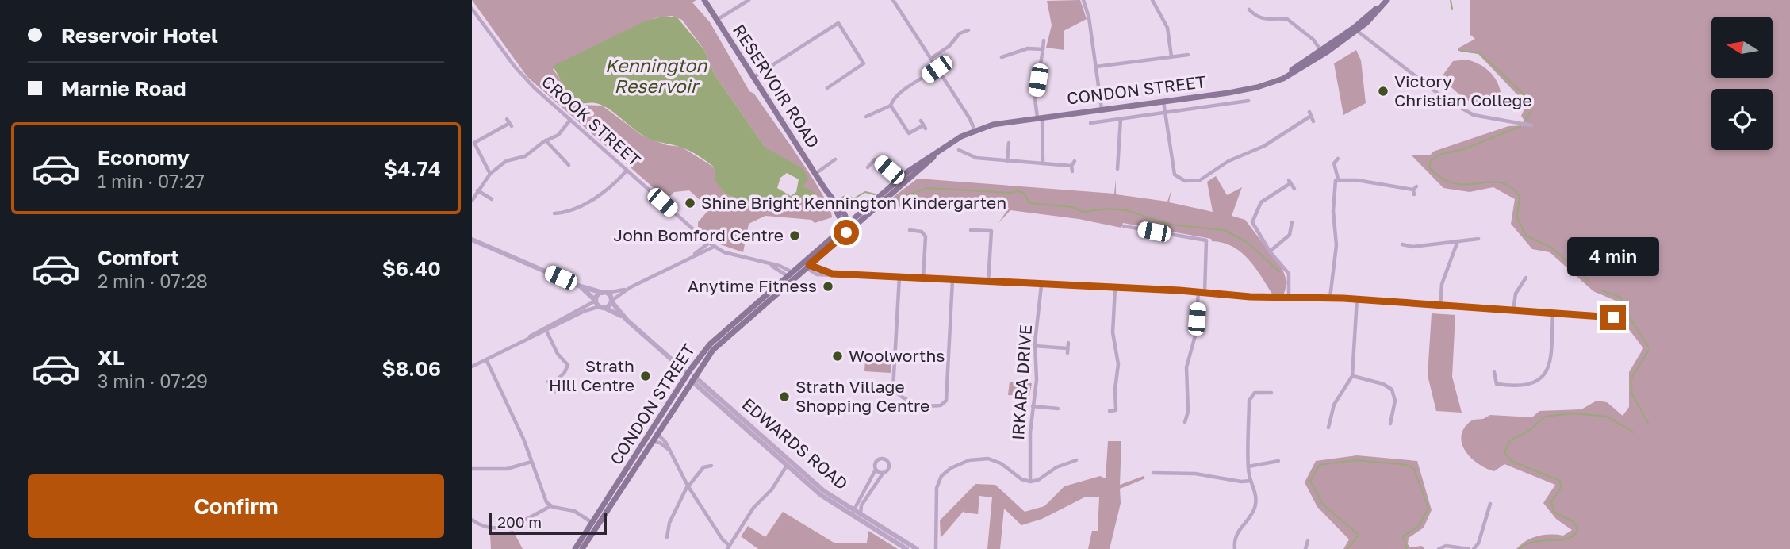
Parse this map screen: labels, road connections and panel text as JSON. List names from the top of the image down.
{
  "streets": {
    "main road": ["RESERVOIR ROAD", "CONDON STREET"],
    "street": ["CROOK STREET", "IRKARA DRIVE", "EDWARDS ROAD"]
  },
  "crossings": [
    ["RESERVOIR ROAD", "CONDON STREET"],
    ["CONDON STREET", "CROOK STREET"],
    ["CONDON STREET", "EDWARDS ROAD"]
  ],
  "water": ["Kennington Reservoir"],
  "places": [
    "Victory Christian College",
    "Shine Bright Kennington Kindergarten",
    "John Bomford Centre",
    "Anytime Fitness",
    "Woolworths",
    "Strath Hill Centre",
    "Strath Village Shopping Centre"
  ],
  "scale_bar": "200 m",
  "north": "left",
  "page": {
    "banner": ["Reservoir Hotel", "Marnie Road"],
    "list": [
      {
        "name": "Economy",
        "note": "1 min · 07:27",
        "value": "$4.74"
      },
      {
        "name": "Comfort",
        "note": "2 min · 07:28",
        "value": "$6.40"
      },
      {
        "name": "XL",
        "note": "3 min · 07:29",
        "value": "$8.06"
      }
    ],
    "bubble": "4 min",
    "buttons": "Confirm",
    "scale": "200 m"
  }
}
